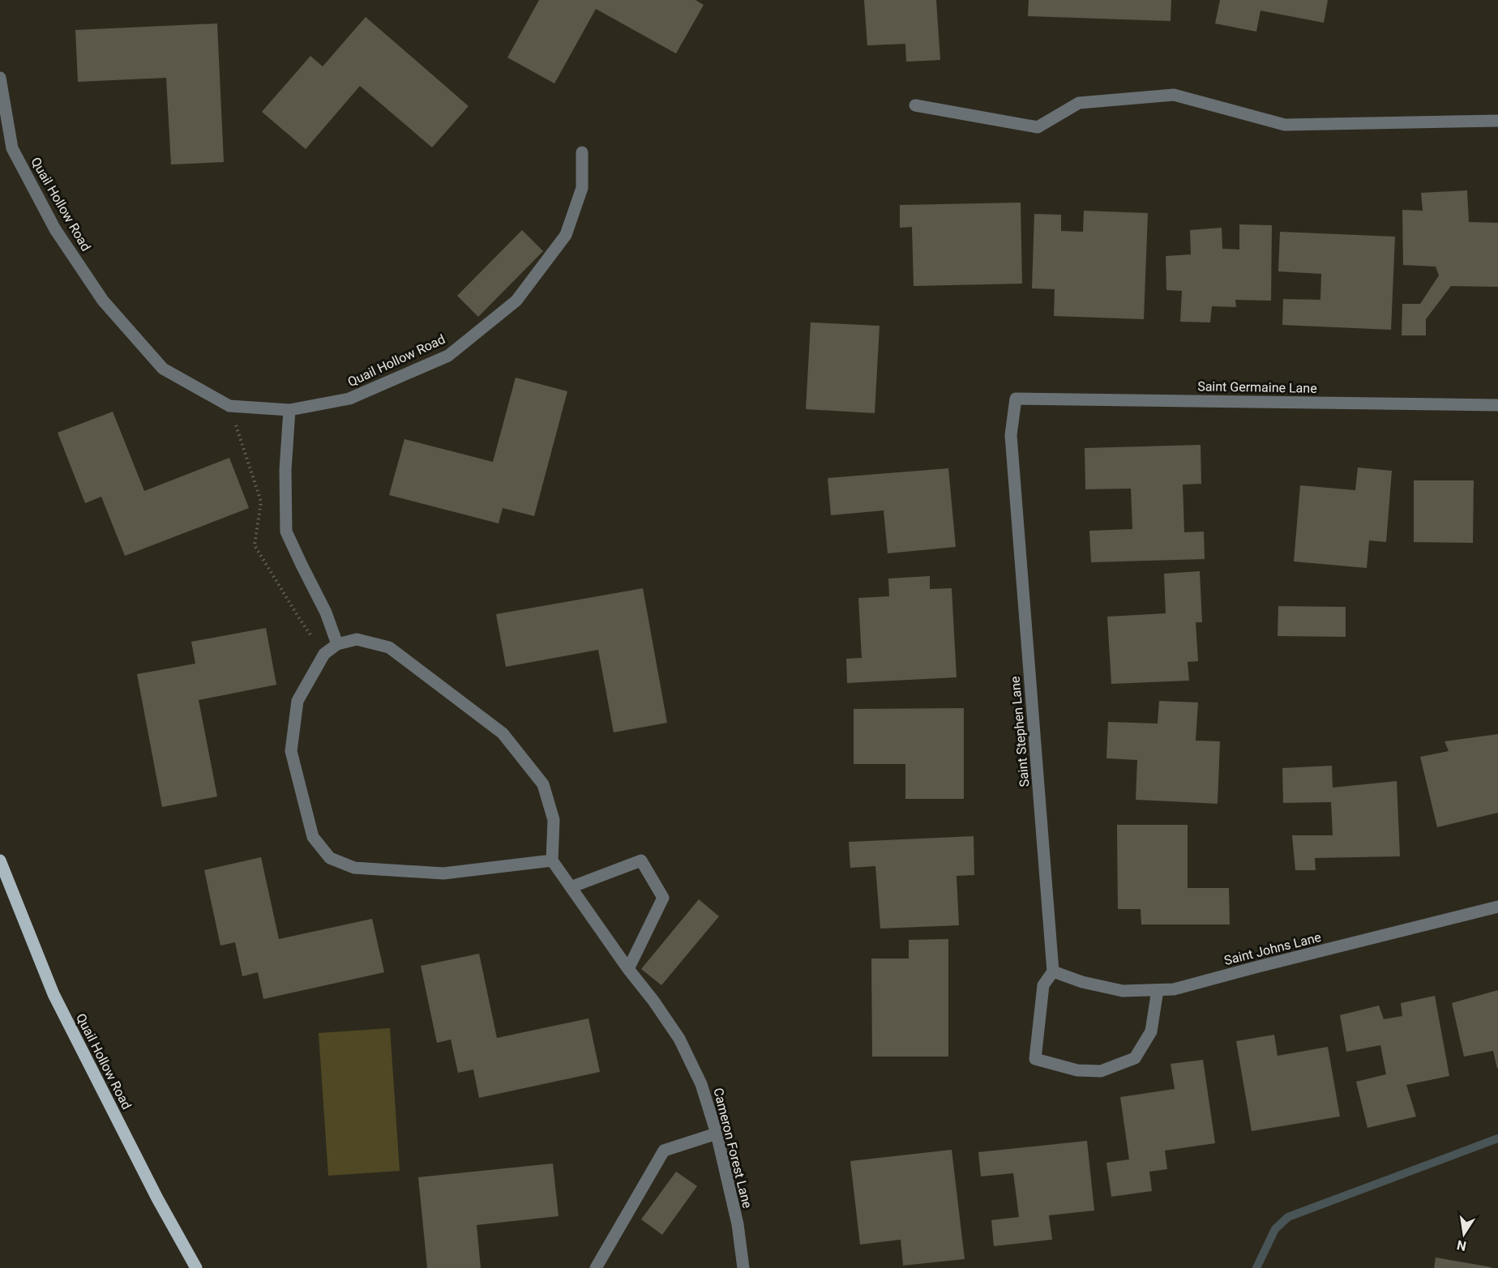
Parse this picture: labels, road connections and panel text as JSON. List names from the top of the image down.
{
  "streets": {
    "main road": ["Quail Hollow Road"],
    "street": [
      "Saint Germaine Lane",
      "Saint Stephen Lane",
      "Saint Johns Lane",
      "Cameron Forest Lane"
    ]
  },
  "crossings": [
    ["Saint Germaine Lane", "Saint Stephen Lane"],
    ["Saint Stephen Lane", "Saint Johns Lane"]
  ],
  "north": "bottom"
}
